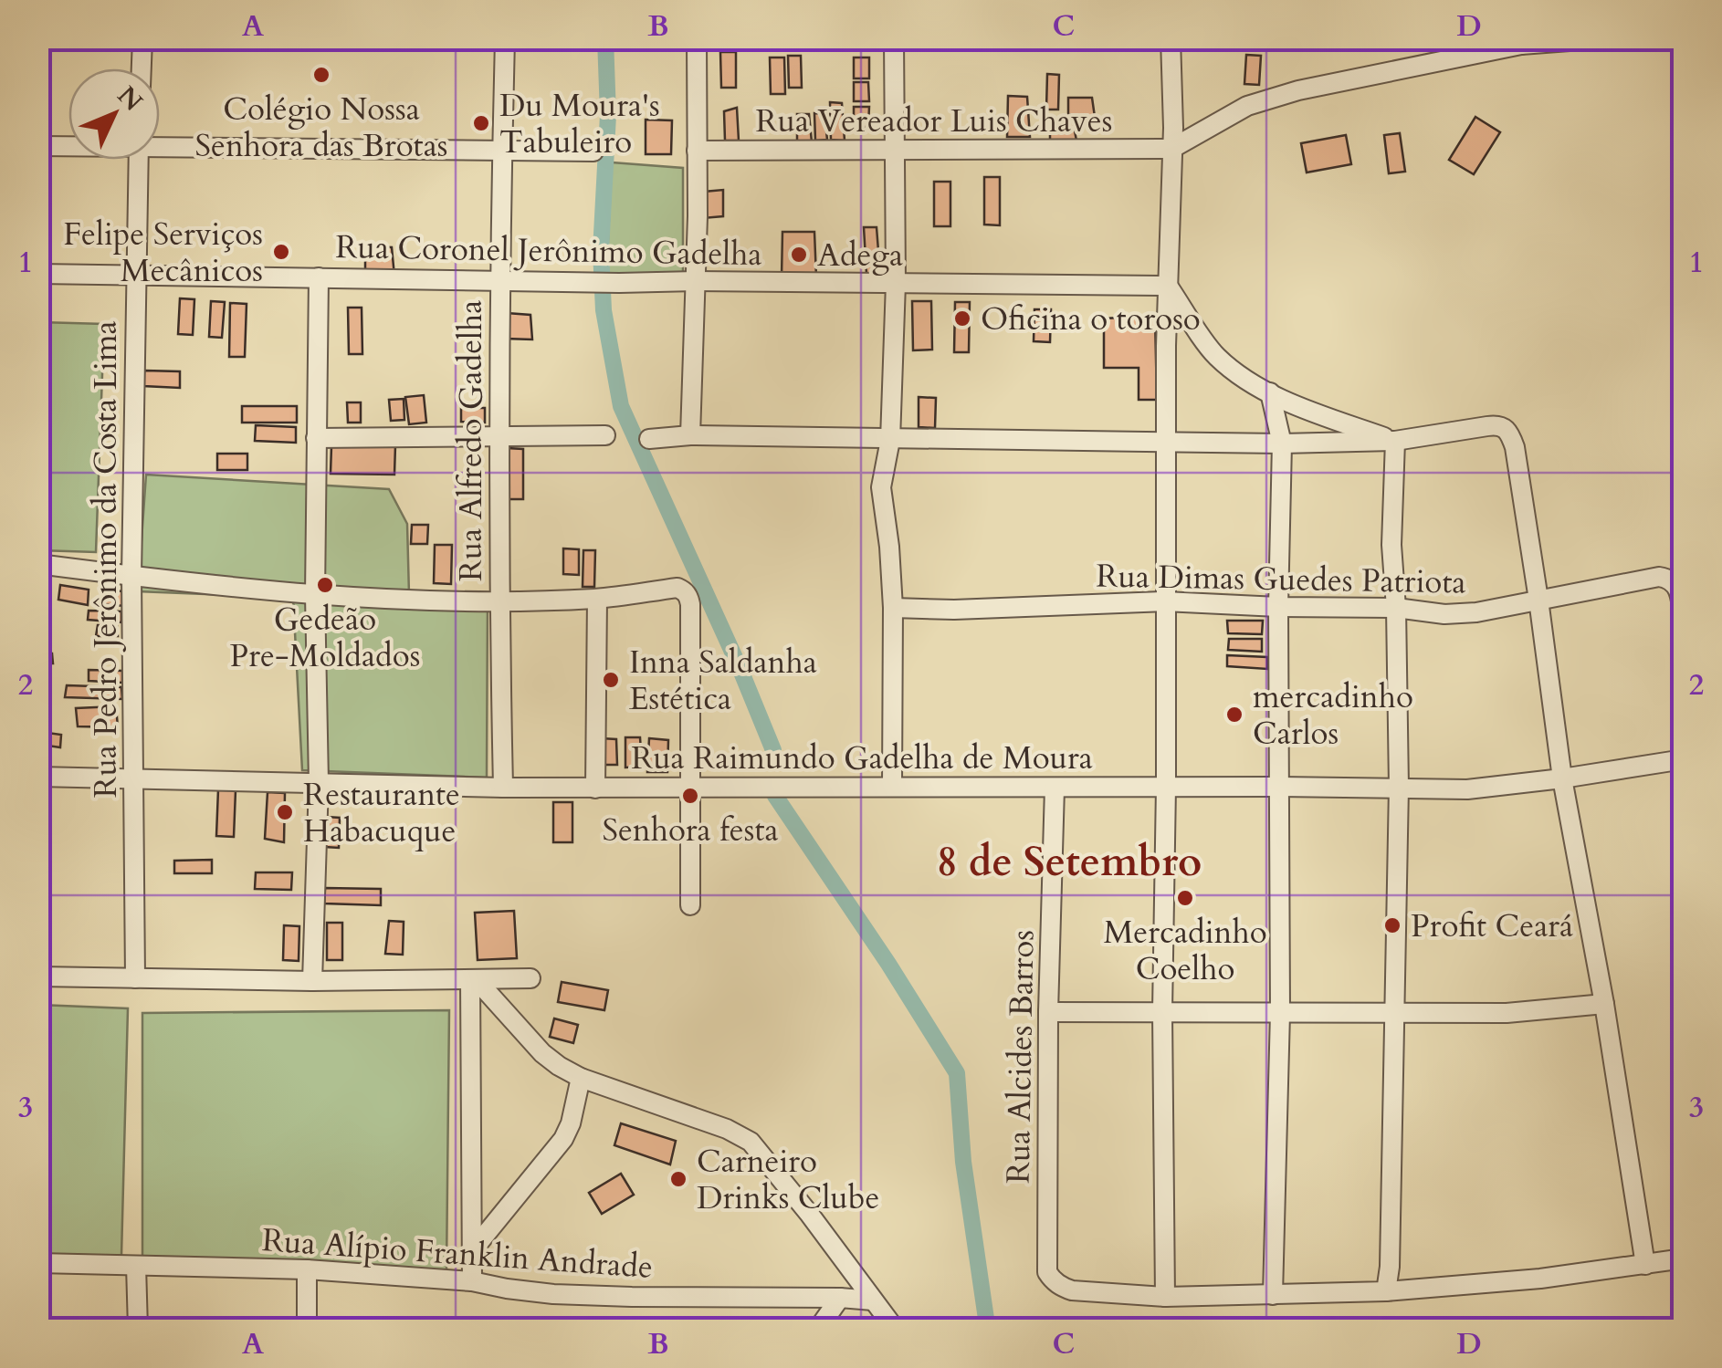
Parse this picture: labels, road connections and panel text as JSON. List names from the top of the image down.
{
  "streets": {
    "street": [
      "Rua Vereador Luis Chaves",
      "Rua Coronel Jerônimo Gadelha",
      "Rua Alfredo Gadelha",
      "Rua Pedro Jerônimo da Costa Lima",
      "Rua Dimas Guedes Patriota",
      "Rua Raimundo Gadelha de Moura",
      "Rua Alcides Barros",
      "Rua Alípio Franklin Andrade"
    ]
  },
  "crossings": [
    ["Rua Coronel Jerônimo Gadelha", "Rua Alfredo Gadelha"],
    ["Rua Coronel Jerônimo Gadelha", "Rua Pedro Jerônimo da Costa Lima"],
    ["Rua Alfredo Gadelha", "Rua Raimundo Gadelha de Moura"],
    ["Rua Pedro Jerônimo da Costa Lima", "Rua Raimundo Gadelha de Moura"],
    ["Rua Raimundo Gadelha de Moura", "Rua Alcides Barros"]
  ],
  "districts": ["8 de Setembro"],
  "places": [
    "Colégio Nossa Senhora das Brotas",
    "Du Moura's Tabuleiro",
    "Felipe Serviços Mecânicos",
    "Adega",
    "Oficina o toroso",
    "Gedeão Pre-Moldados",
    "Inna Saldanha Estética",
    "mercadinho Carlos",
    "Senhora festa",
    "Restaurante Habacuque",
    "Mercadinho Coelho",
    "Profit Ceará",
    "Carneiro Drinks Clube"
  ],
  "north": "top right",
  "grid": {
    "columns": [
      "A",
      "B",
      "C",
      "D"
    ],
    "rows": ["1", "2", "3"]
  }
}
